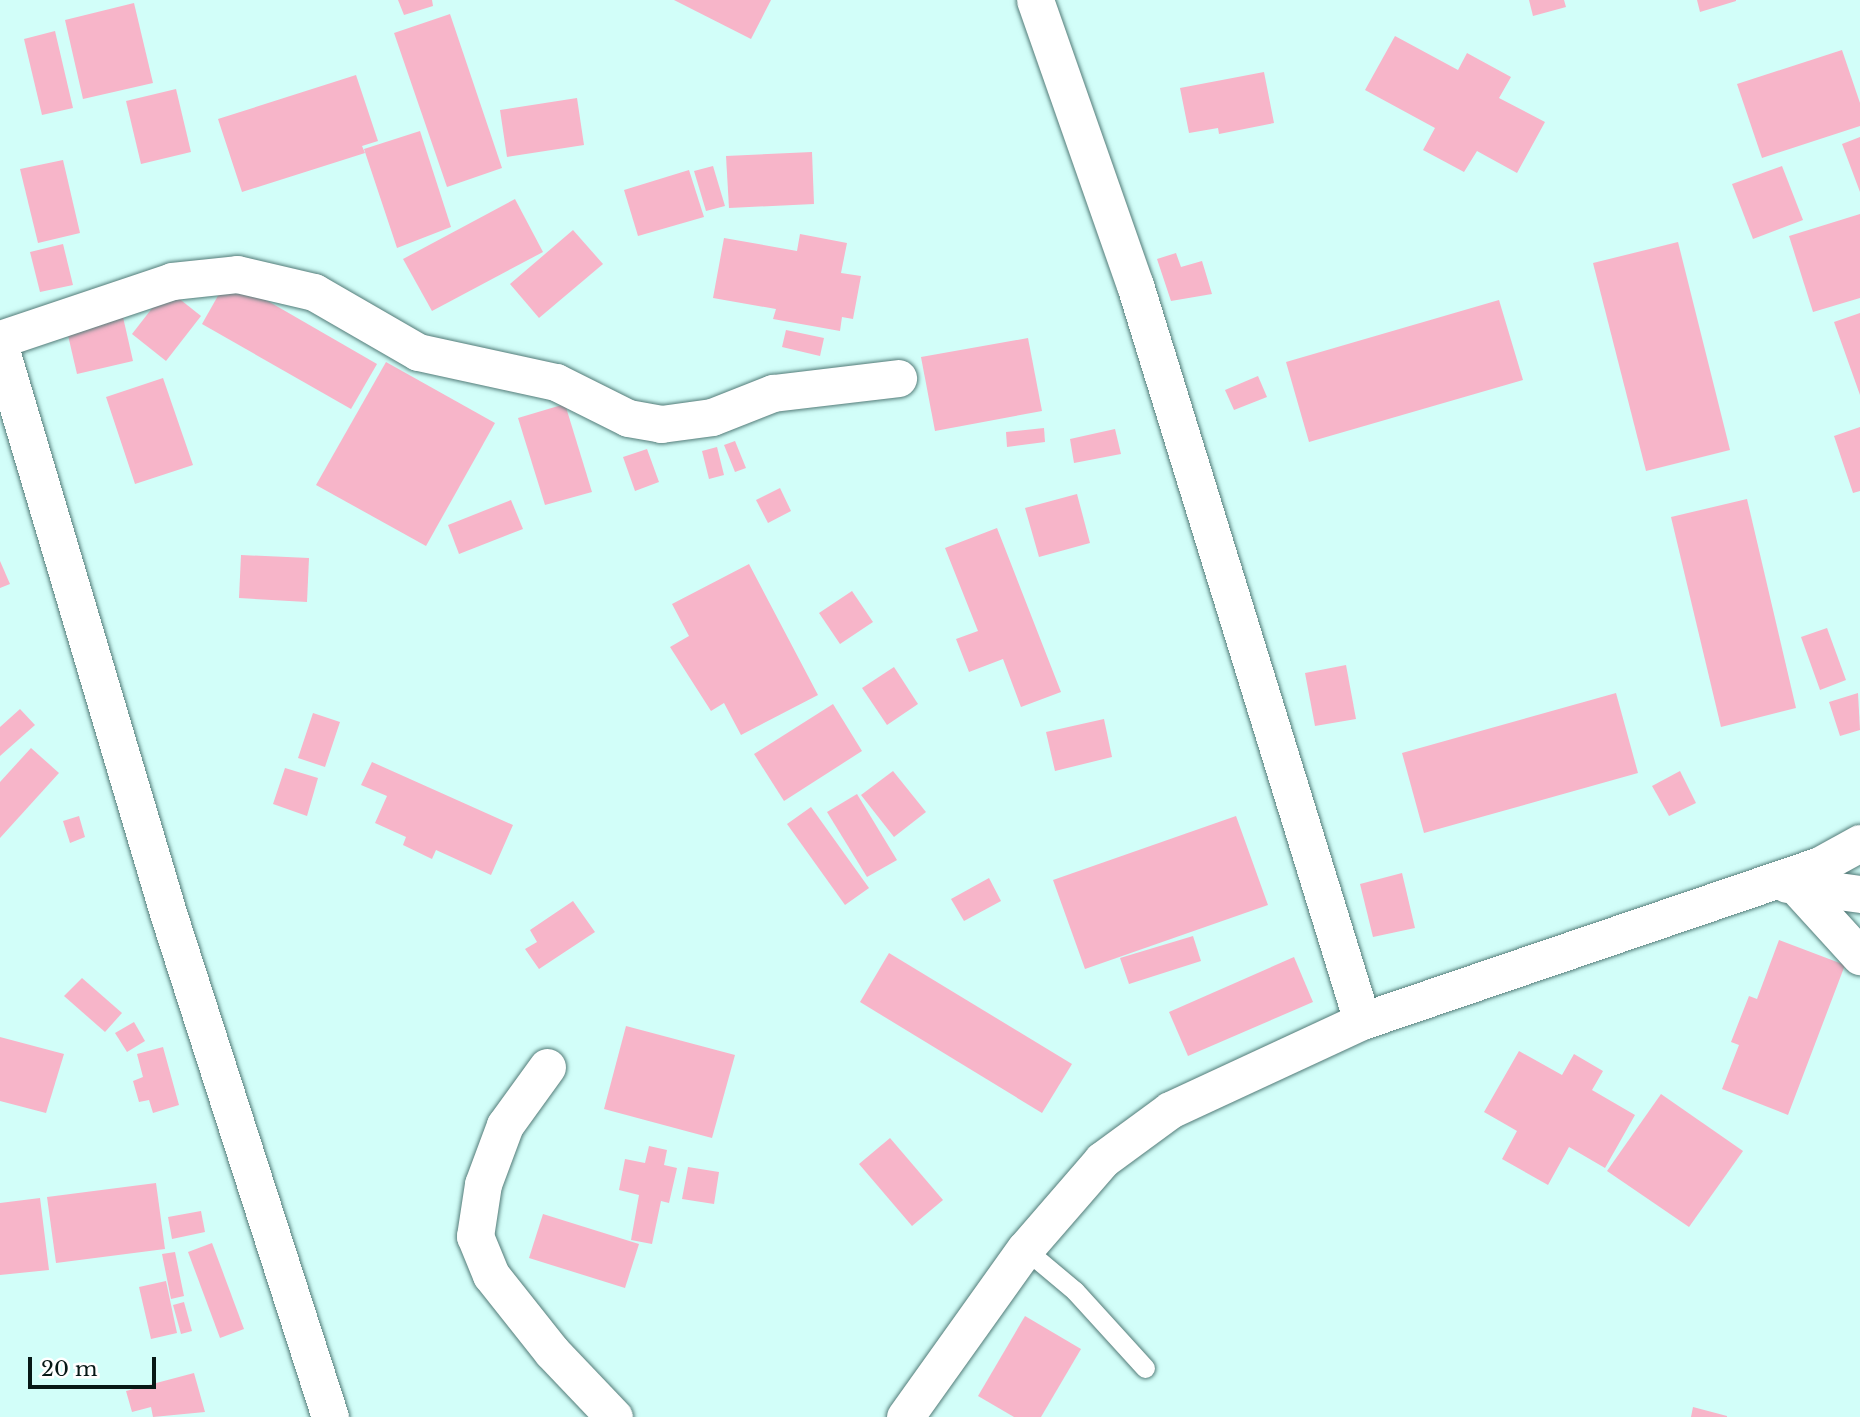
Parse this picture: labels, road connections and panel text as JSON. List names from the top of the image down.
{
  "scale_bar": "20 m"
}
